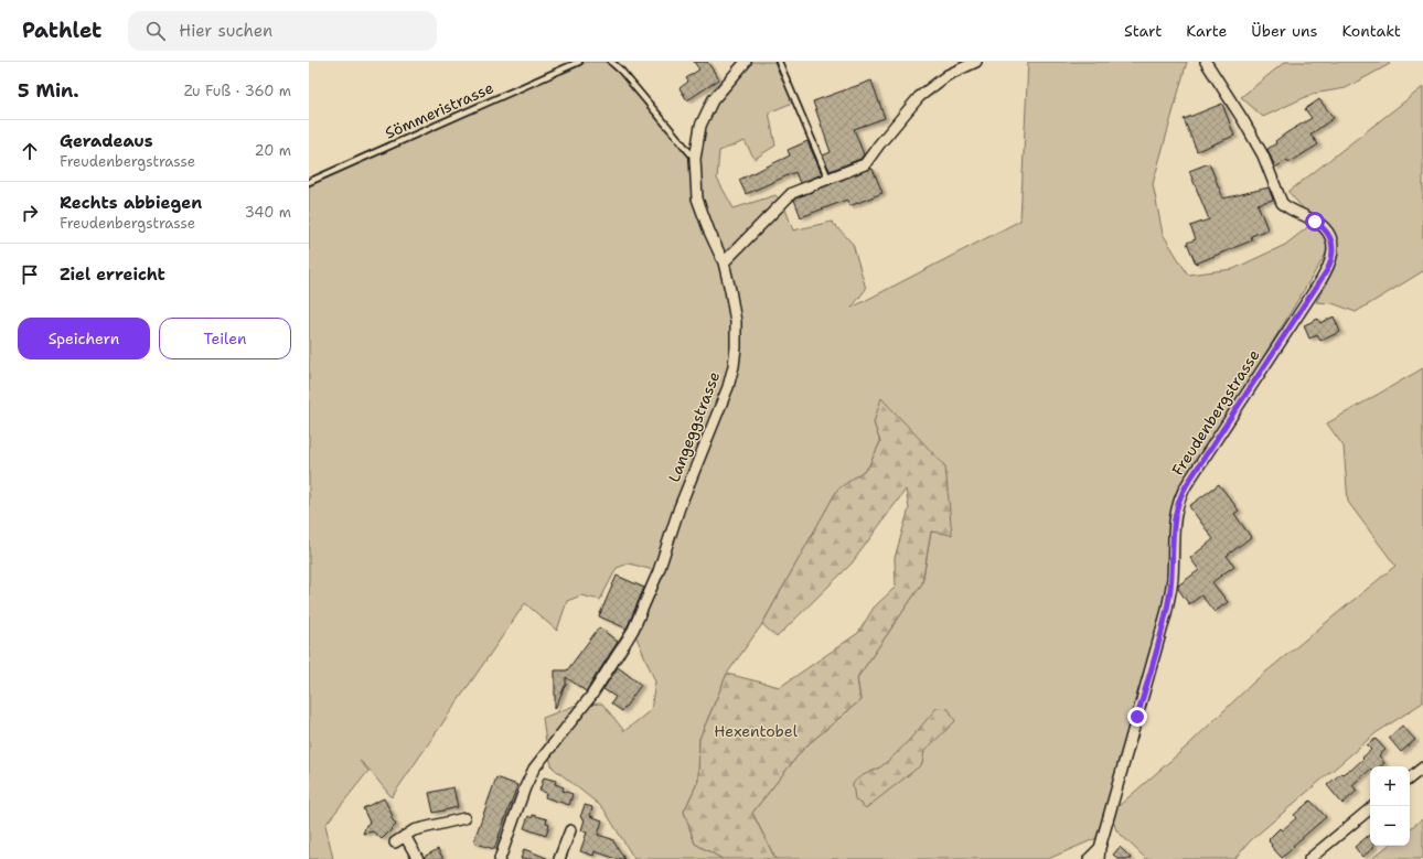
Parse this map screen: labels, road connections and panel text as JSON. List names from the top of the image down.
{
  "streets": {
    "street": ["Freudenbergstrasse", "Langeggstrasse"],
    "lane": ["Sömmeristrasse"]
  },
  "parks": ["Hexentobel"],
  "page": {
    "header": "Pathlet",
    "search": "Hier suchen",
    "nav": [
      "Start",
      "Karte",
      "Über uns",
      "Kontakt"
    ],
    "heading": ["5 Min.", "Zu Fuß · 360 m"],
    "list": [
      ["Geradeaus", "Freudenbergstrasse", "20 m"],
      ["Rechts abbiegen", "Freudenbergstrasse", "340 m"],
      "Ziel erreicht"
    ],
    "buttons": ["Speichern", "Teilen"],
    "map_buttons": ["+", "−"]
  }
}
